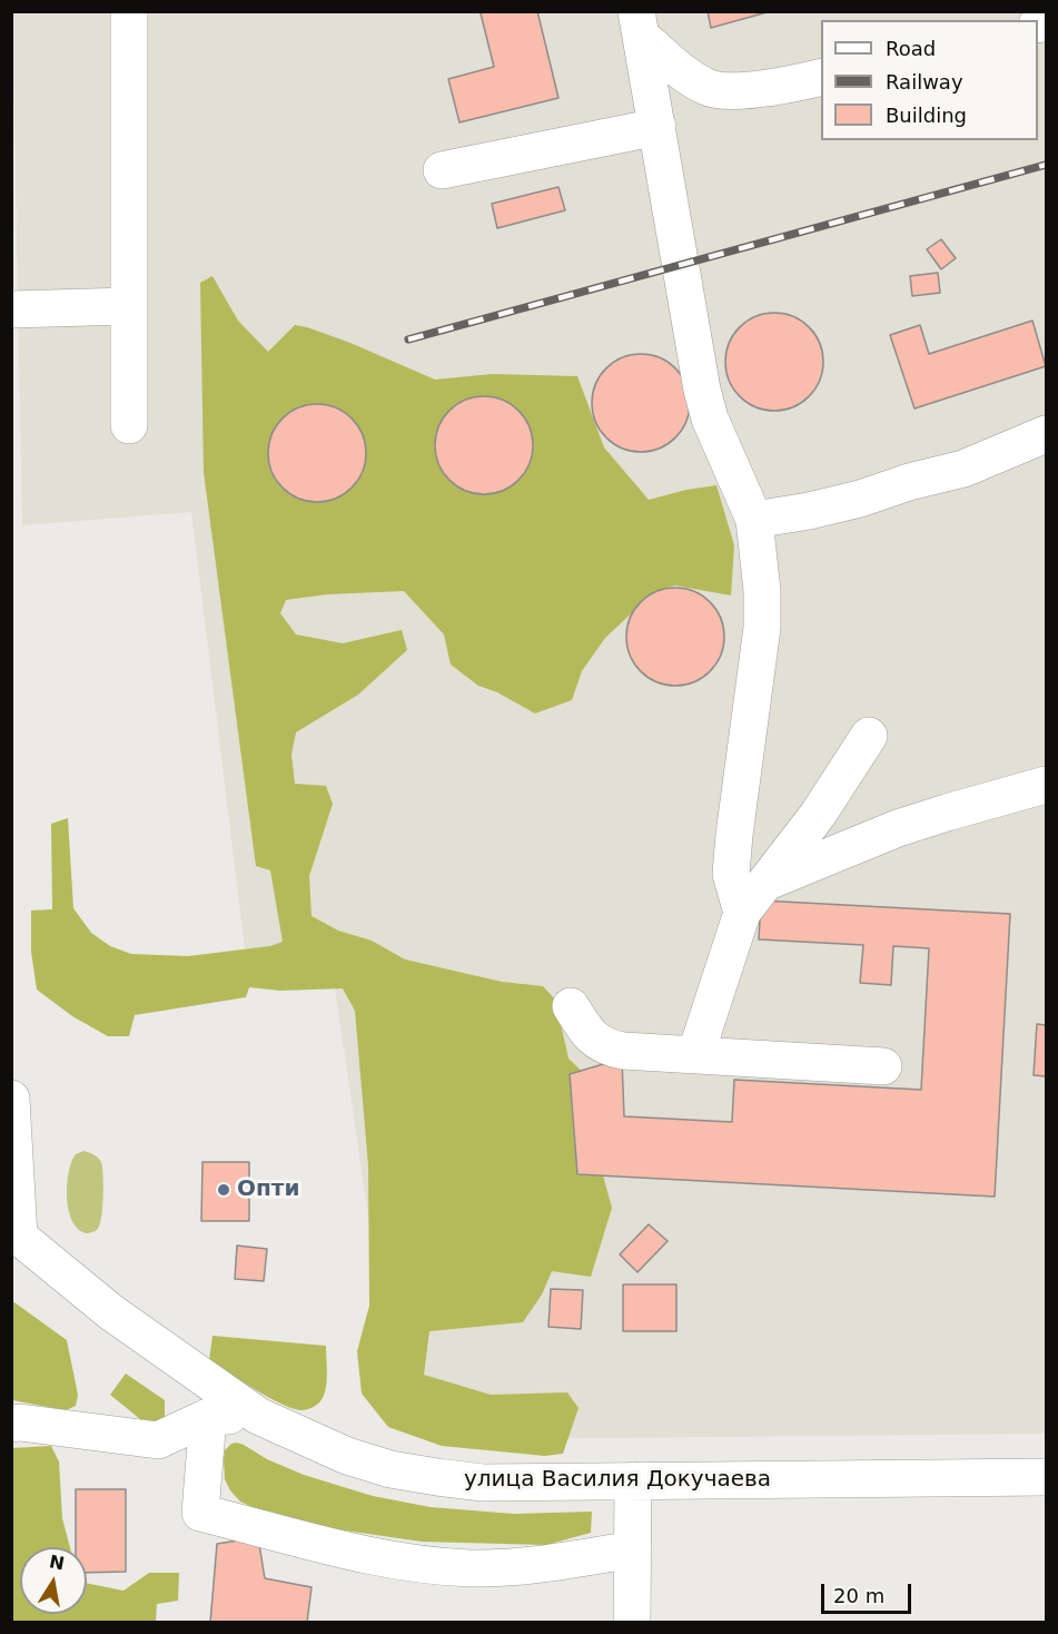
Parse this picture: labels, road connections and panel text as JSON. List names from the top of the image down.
{
  "streets": {
    "street": ["улица Василия Докучаева"]
  },
  "places": ["Опти"],
  "legend": ["Road", "Railway", "Building"],
  "scale_bar": "20 m",
  "north": "top"
}
